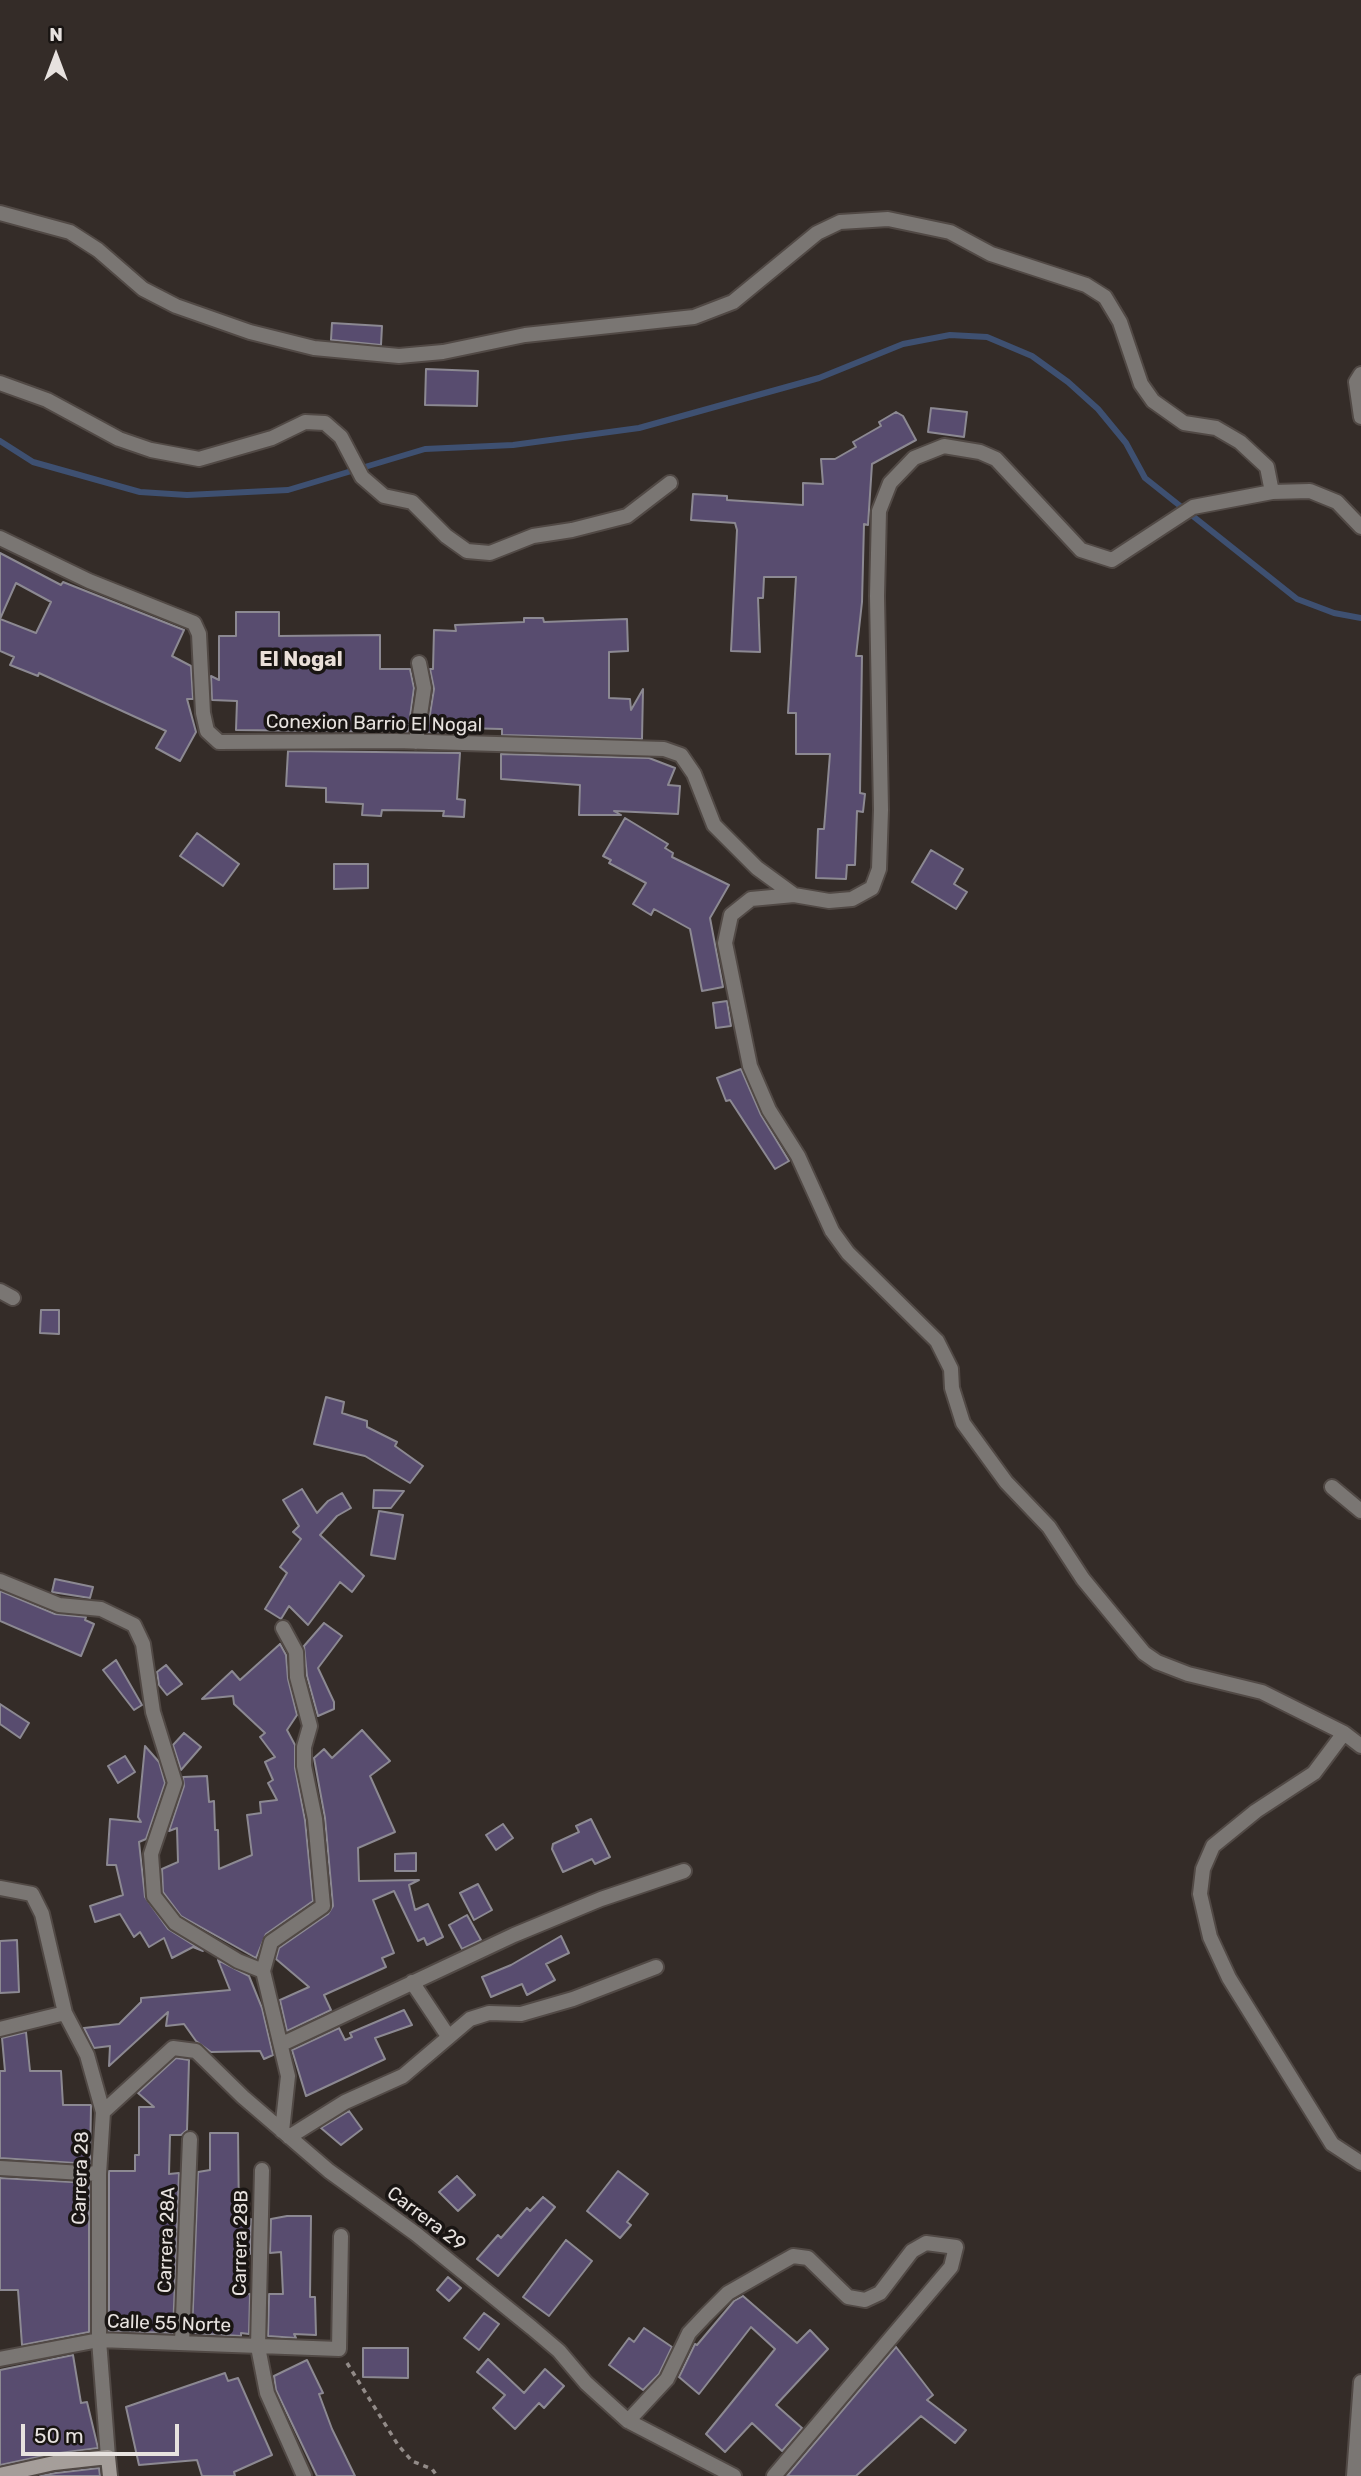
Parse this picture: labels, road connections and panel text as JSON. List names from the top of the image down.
{
  "streets": {
    "street": [
      "Conexion Barrio El Nogal",
      "Carrera 28",
      "Carrera 29",
      "Carrera 28A",
      "Carrera 28B",
      "Calle 55 Norte"
    ]
  },
  "crossings": [
    ["Carrera 28", "Carrera 29"],
    ["Carrera 28", "Calle 55 Norte"],
    ["Carrera 28A", "Calle 55 Norte"],
    ["Carrera 28B", "Calle 55 Norte"]
  ],
  "districts": ["El Nogal"],
  "scale_bar": "50 m",
  "north": "top"
}
